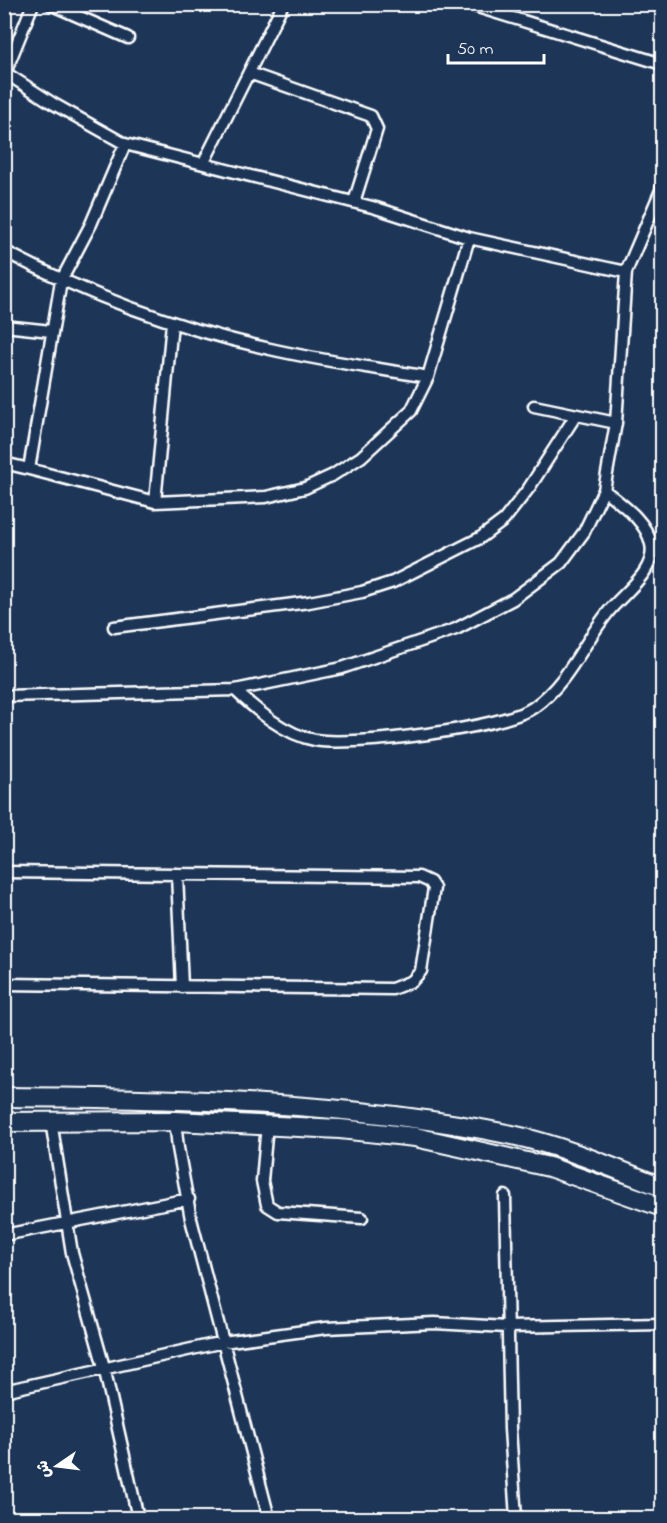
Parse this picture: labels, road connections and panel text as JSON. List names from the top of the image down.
{
  "scale_bar": "50 m",
  "north": "left"
}
